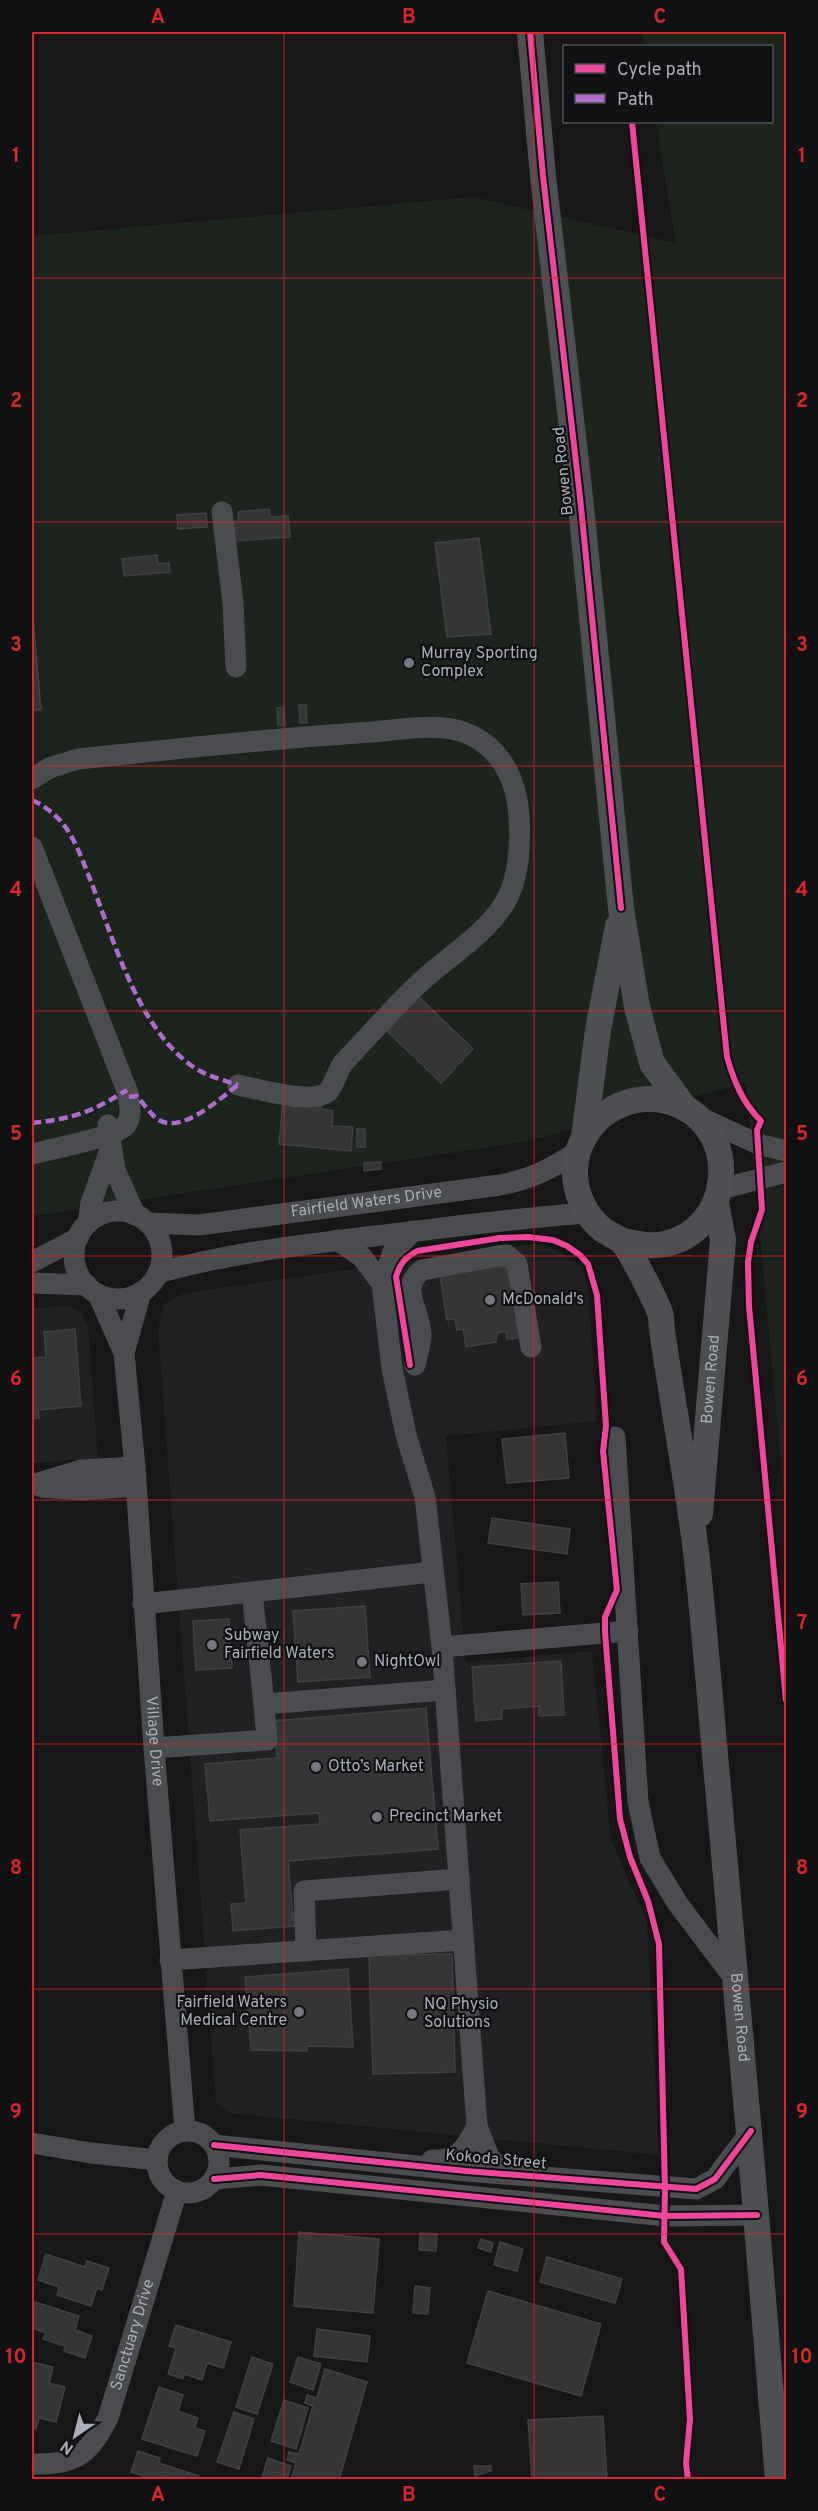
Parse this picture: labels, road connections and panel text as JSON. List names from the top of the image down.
{
  "streets": {
    "main road": ["Bowen Road"],
    "street": [
      "Fairfield Waters Drive",
      "Village Drive",
      "Kokoda Street",
      "Sanctuary Drive"
    ]
  },
  "crossings": [
    ["Bowen Road", "Fairfield Waters Drive"],
    ["Bowen Road", "Kokoda Street"],
    ["Fairfield Waters Drive", "Village Drive"],
    ["Village Drive", "Kokoda Street"],
    ["Village Drive", "Sanctuary Drive"],
    ["Kokoda Street", "Sanctuary Drive"]
  ],
  "places": [
    "Murray Sporting Complex",
    "McDonald's",
    "Subway Fairfield Waters",
    "NightOwl",
    "Otto’s Market",
    "Precinct Market",
    "Fairfield Waters Medical Centre",
    "NQ Physio Solutions"
  ],
  "legend": ["Cycle path", "Path"],
  "north": "bottom left",
  "grid": {
    "columns": ["A", "B", "C"],
    "rows": [
      "1",
      "2",
      "3",
      "4",
      "5",
      "6",
      "7",
      "8",
      "9",
      "10"
    ]
  }
}
